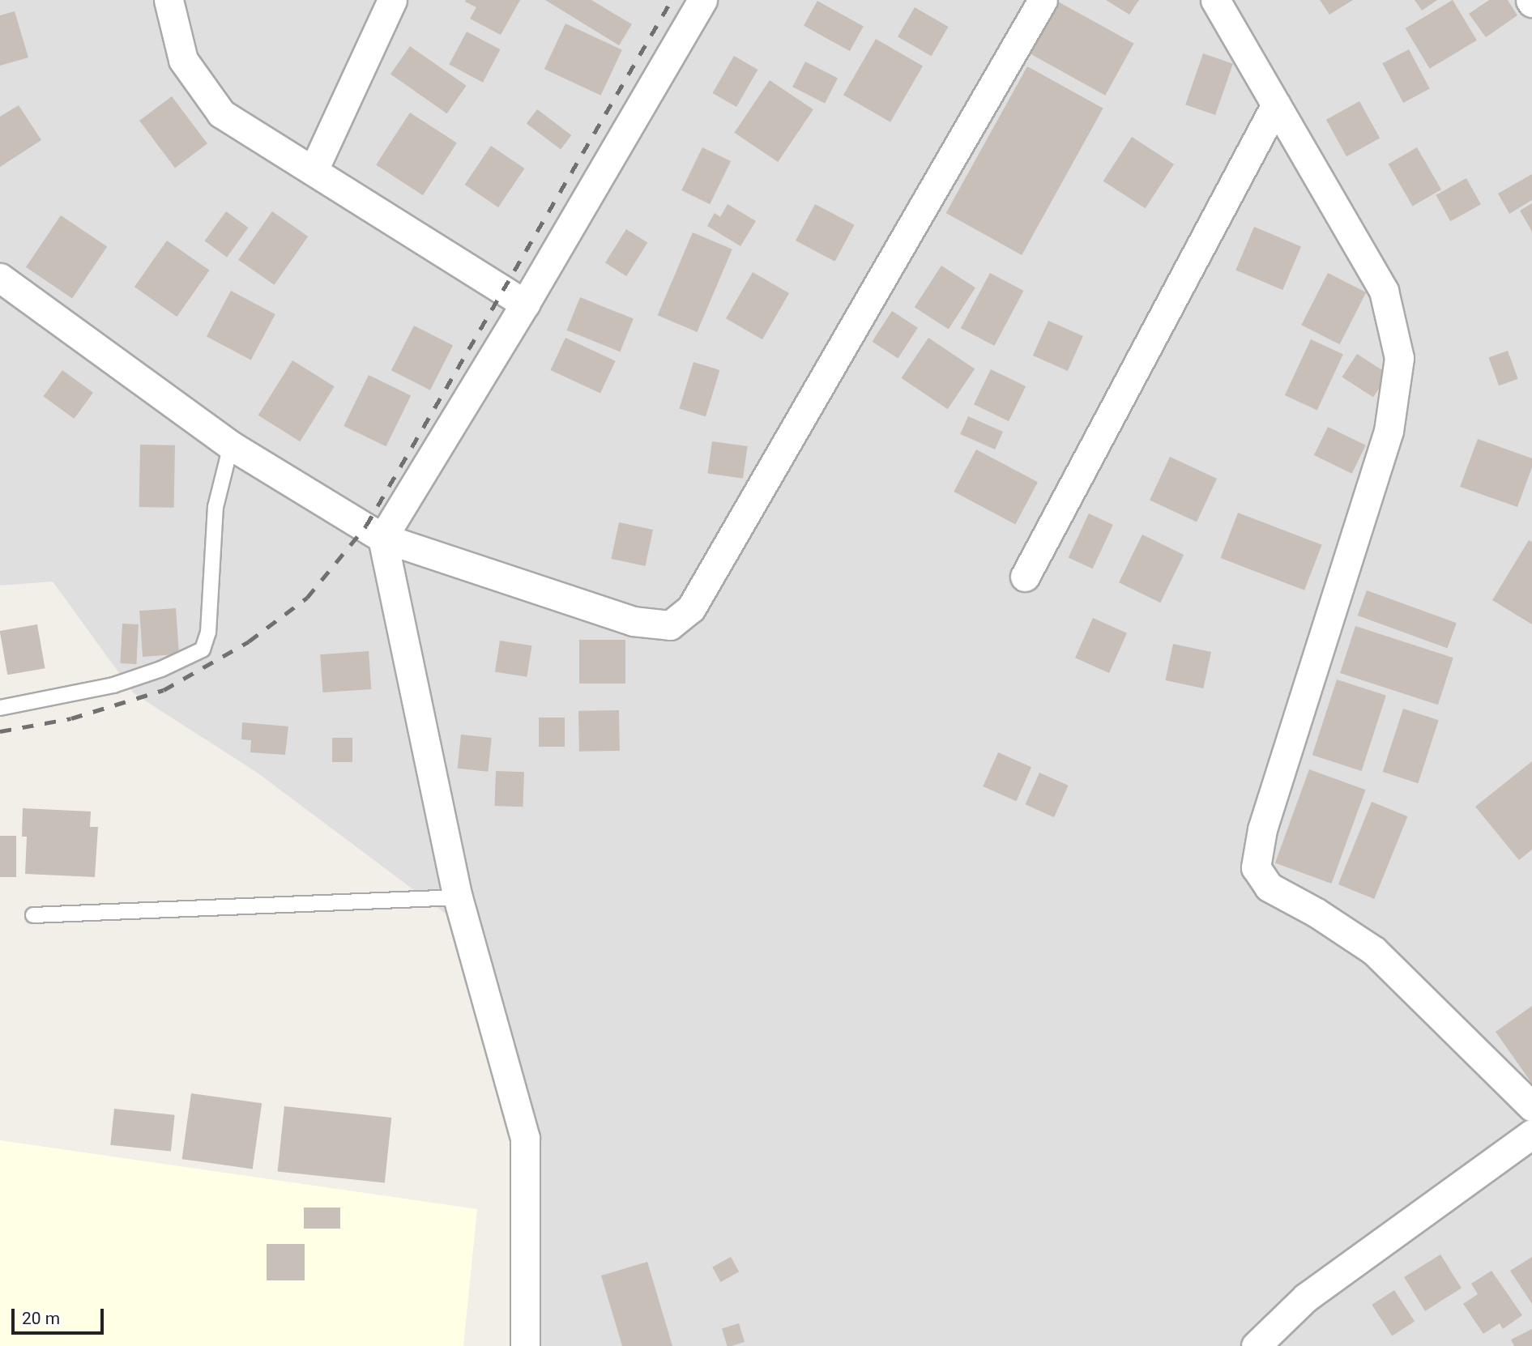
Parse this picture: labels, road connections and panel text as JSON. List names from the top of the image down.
{
  "scale_bar": "20 m"
}
